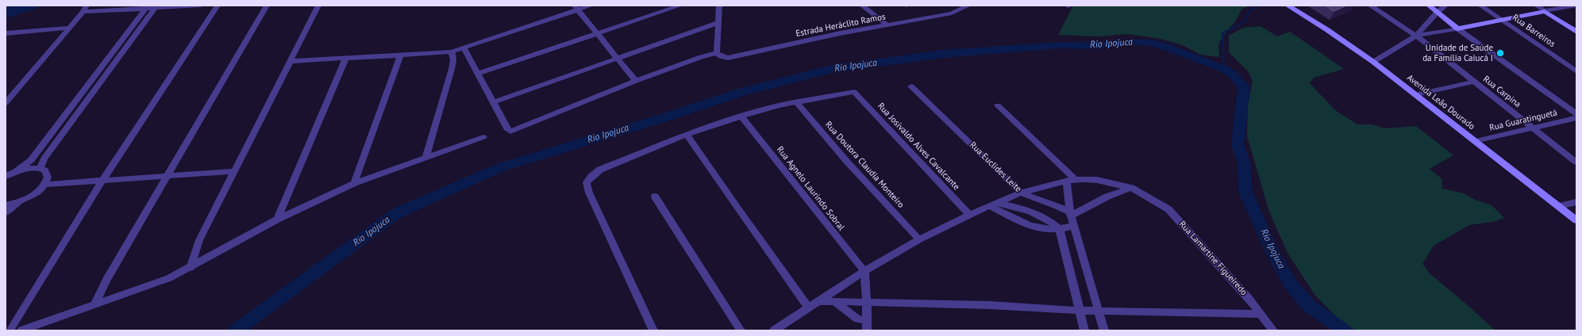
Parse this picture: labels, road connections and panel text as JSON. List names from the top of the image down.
{
  "streets": {
    "main road": ["Avenida Leão Dourado"],
    "street": [
      "Estrada Heráclito Ramos",
      "Rua Barreiros",
      "Rua Carpina",
      "Rua Guaratinguetá",
      "Rua Josivaldo Alves Cavalcante",
      "Rua Doutora Claudia Monteiro",
      "Rua Euclides Leite",
      "Rua Agnelo Laurindo Sobral",
      "Rua Lamartine Figueiredo"
    ]
  },
  "crossings": [
    ["Rua Carpina", "Rua Guaratinguetá"],
    ["Avenida Leão Dourado", "Rua Guaratinguetá"],
    ["Rua Josivaldo Alves Cavalcante", "Rua Doutora Claudia Monteiro"],
    ["Rua Josivaldo Alves Cavalcante", "Rua Lamartine Figueiredo"],
    ["Rua Doutora Claudia Monteiro", "Rua Lamartine Figueiredo"],
    ["Rua Euclides Leite", "Rua Lamartine Figueiredo"],
    ["Rua Agnelo Laurindo Sobral", "Rua Lamartine Figueiredo"]
  ],
  "water": ["Rio Ipojuca"],
  "places": ["Unidade de Saúde da Família Caiucá I"]
}
